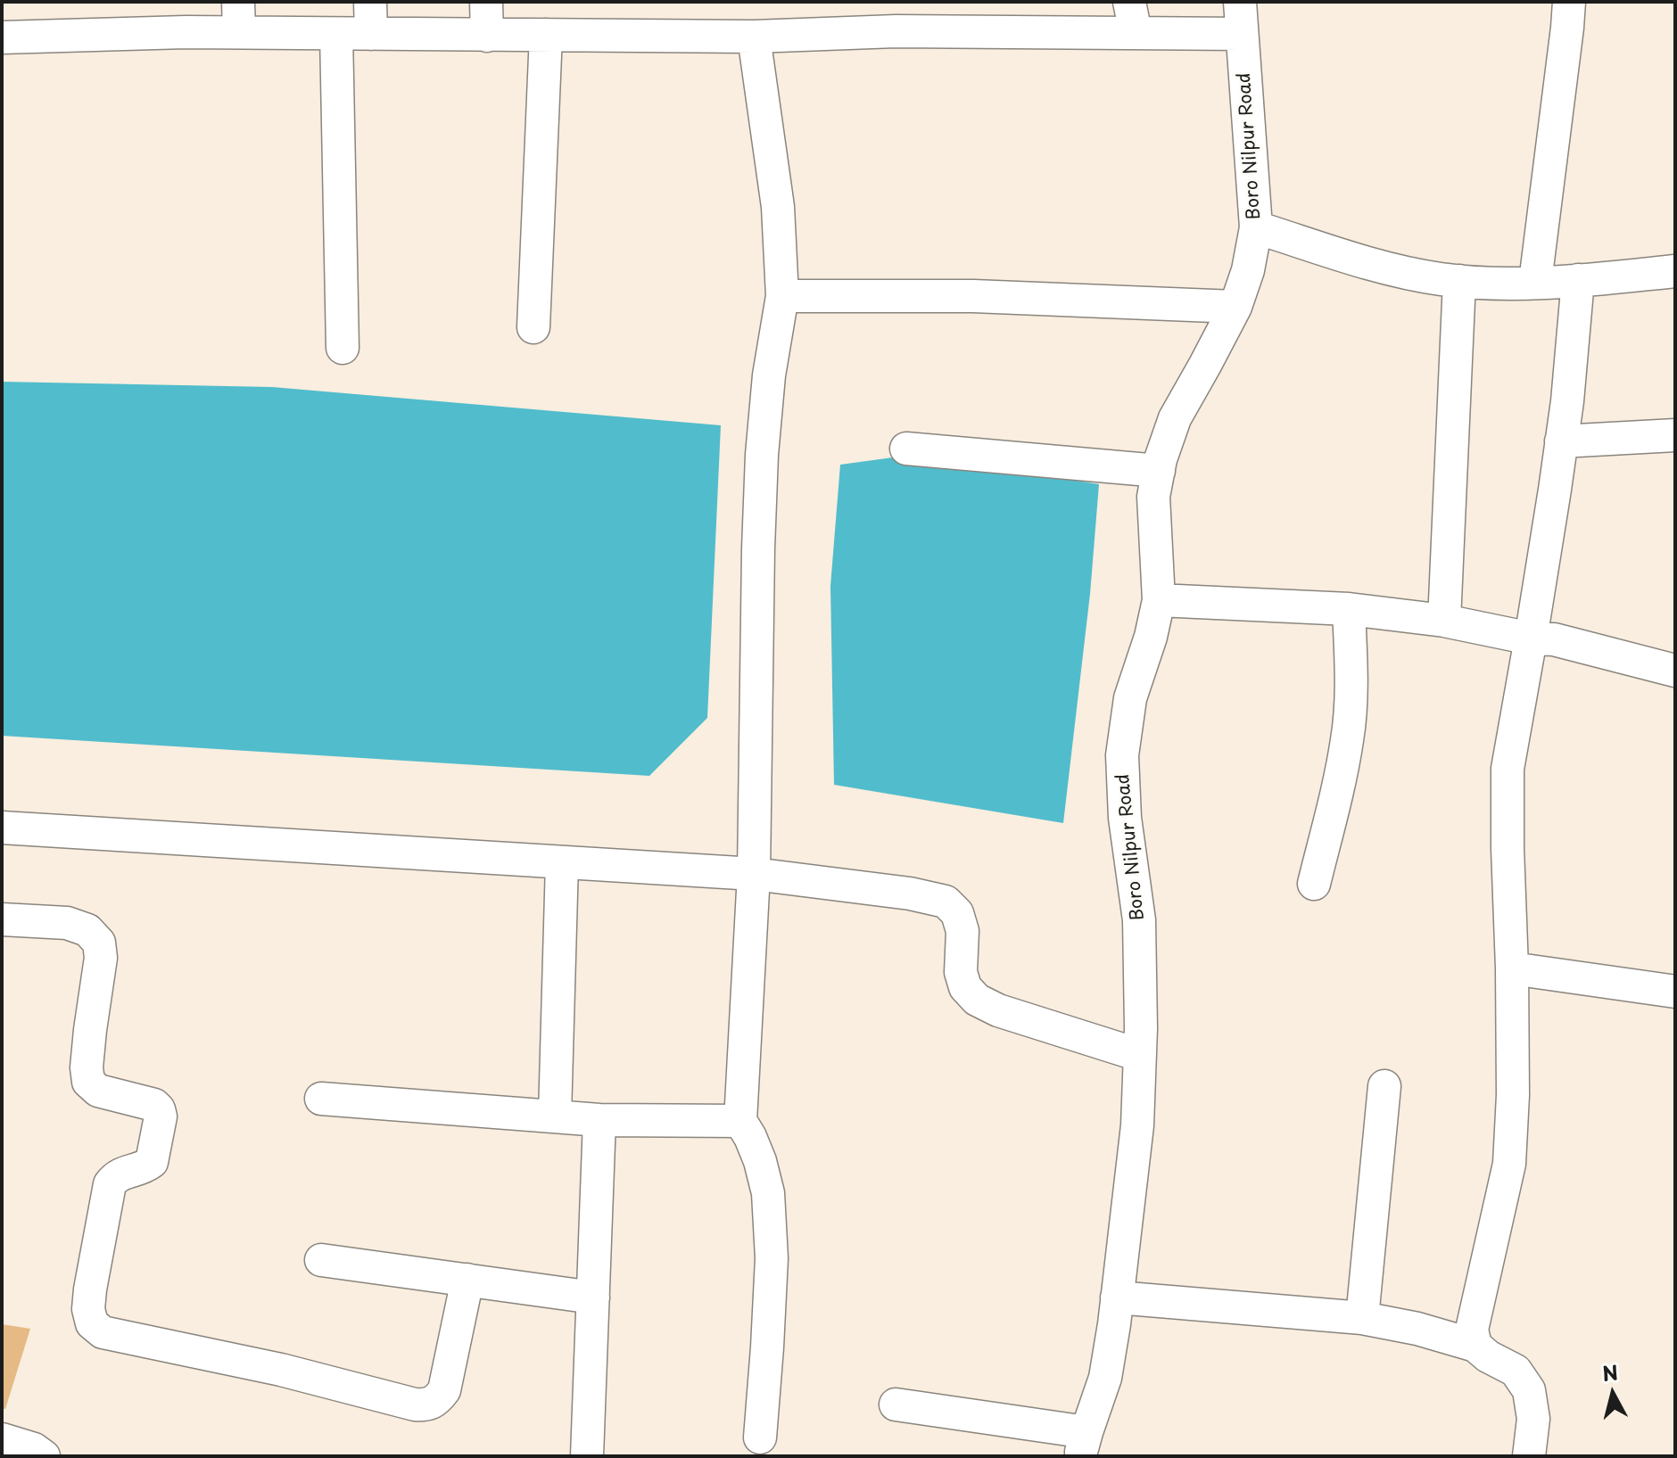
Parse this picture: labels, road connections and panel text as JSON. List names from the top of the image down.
{
  "streets": {
    "street": ["Boro Nilpur Road"]
  },
  "north": "top"
}
